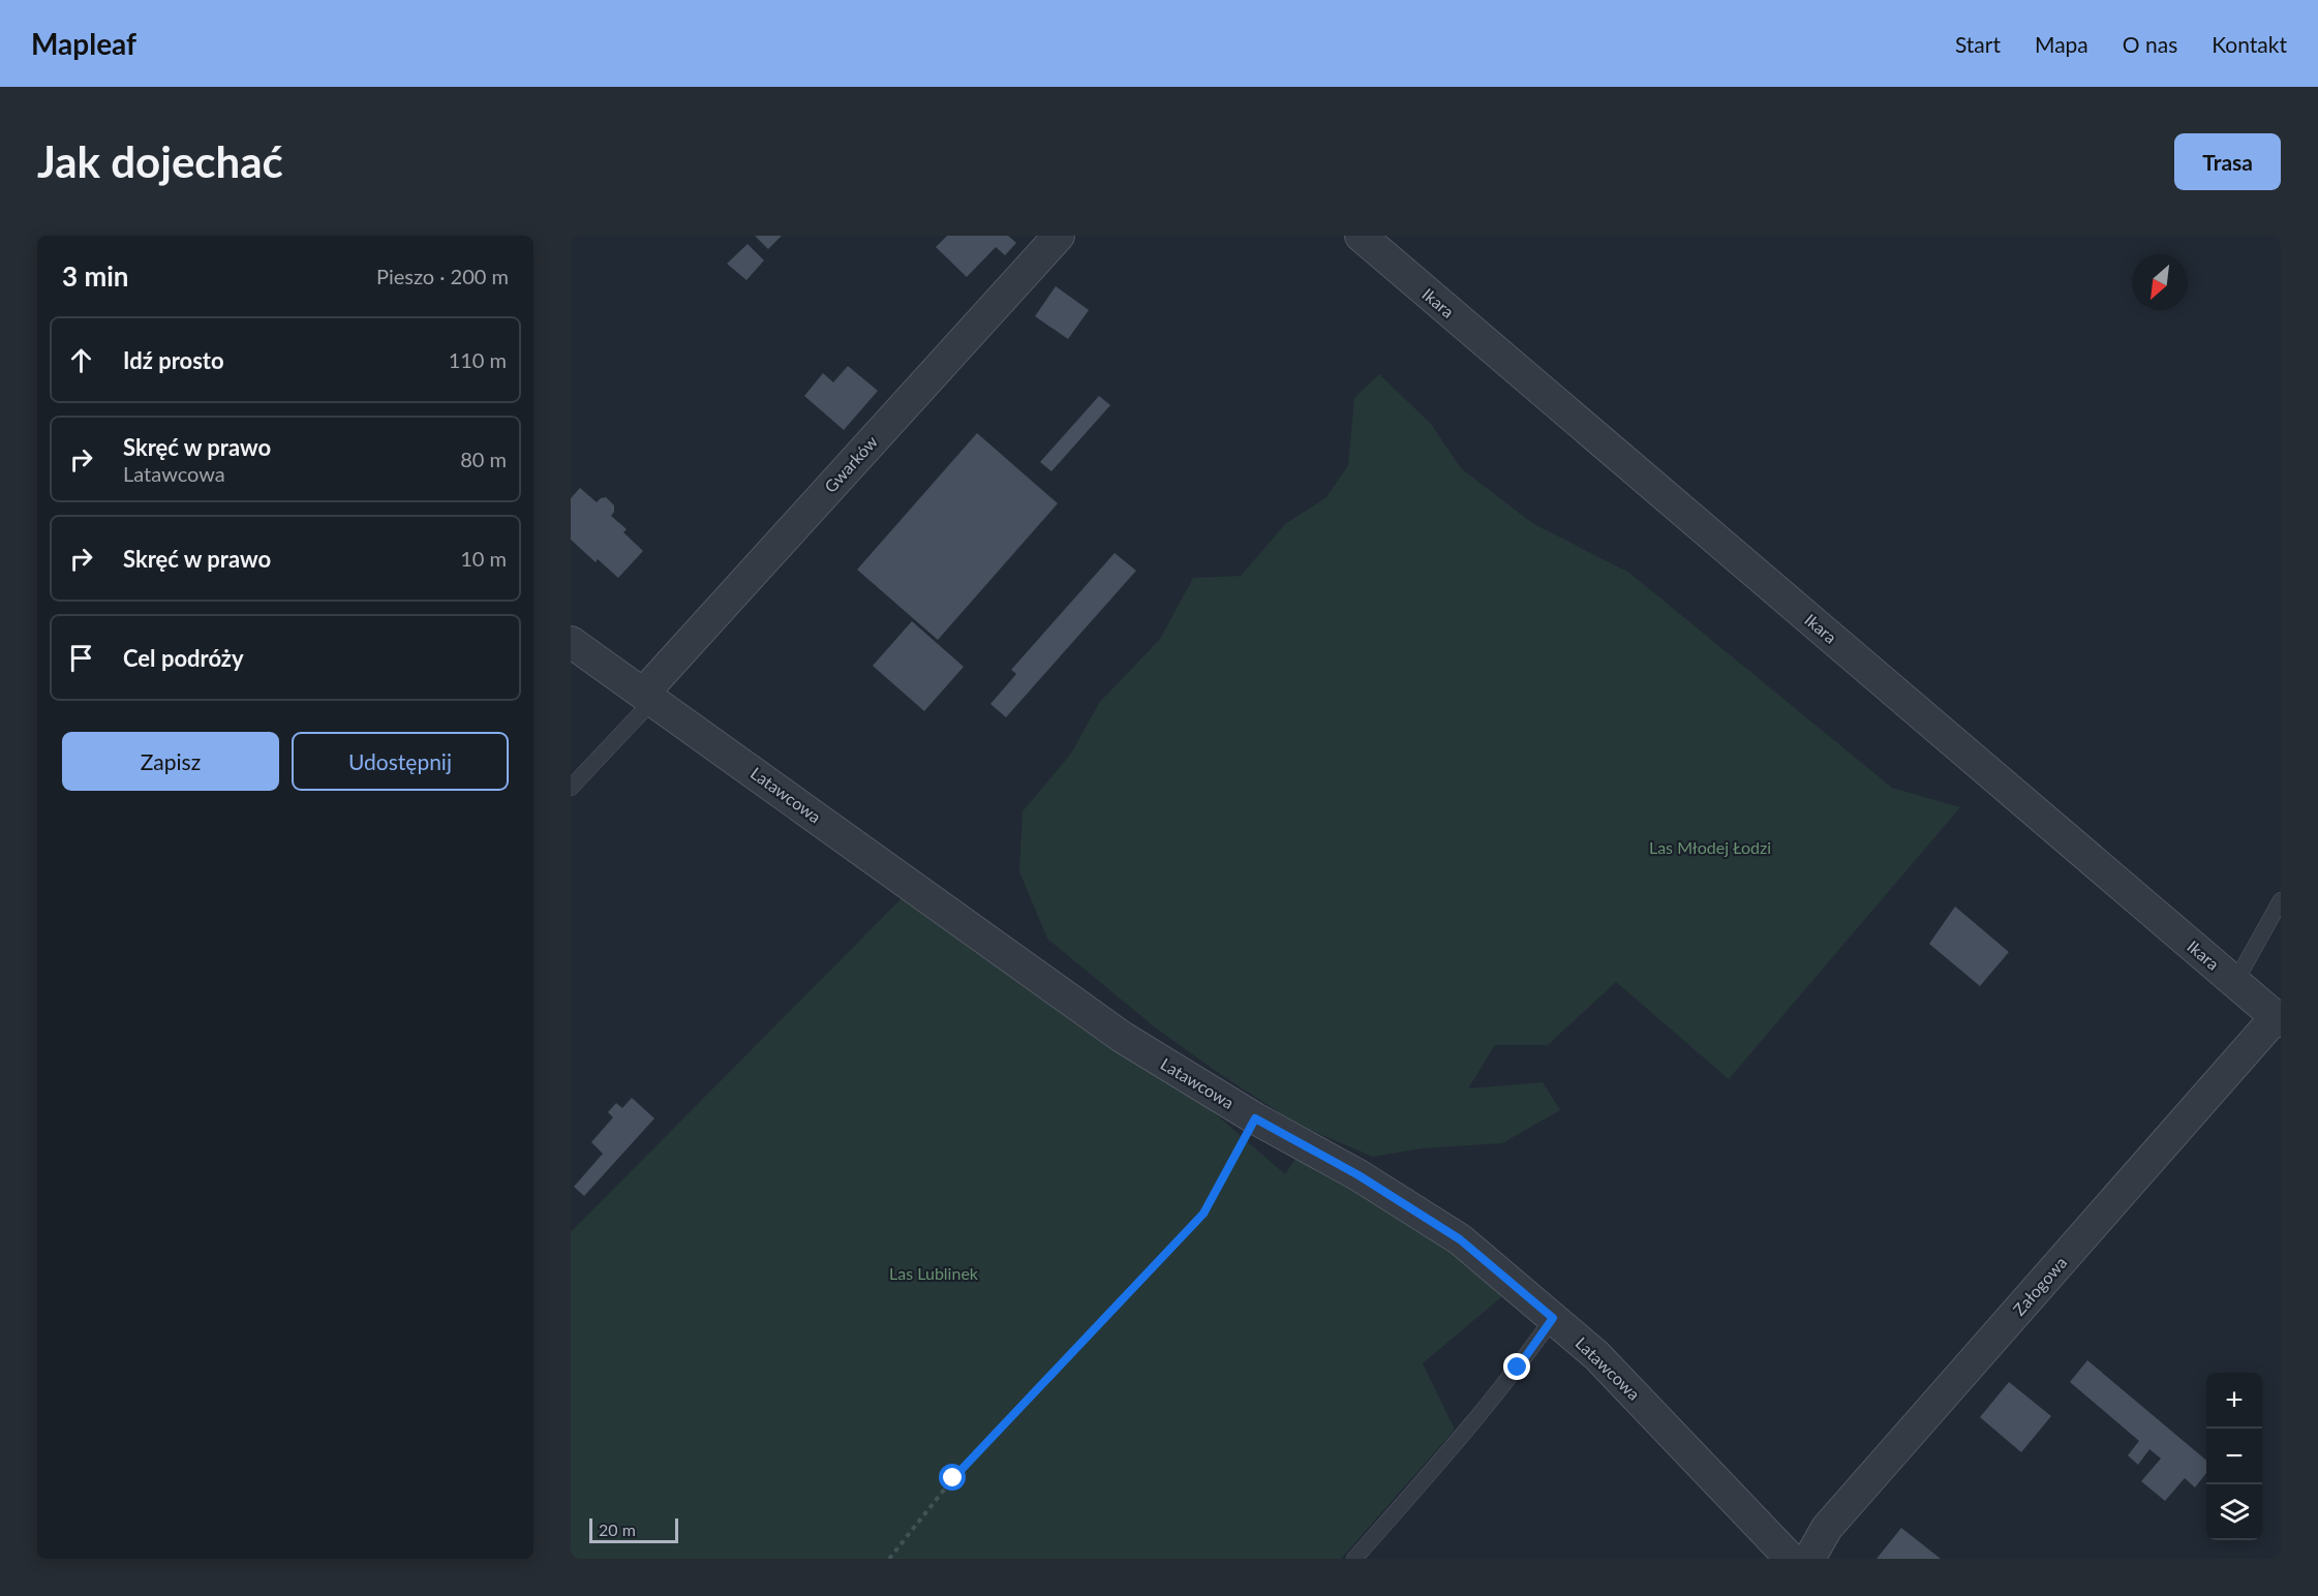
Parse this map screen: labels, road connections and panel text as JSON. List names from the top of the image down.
{
  "streets": {
    "street": [
      "Ikara",
      "Gwarków",
      "Latawcowa",
      "Załogowa"
    ]
  },
  "crossings": [
    ["Ikara", "Załogowa"],
    ["Gwarków", "Latawcowa"]
  ],
  "parks": ["Las Młodej Łodzi", "Las Lublinek"],
  "scale_bar": "20 m",
  "north": "bottom left",
  "page": {
    "header": "Mapleaf",
    "nav": [
      "Start",
      "Mapa",
      "O nas",
      "Kontakt"
    ],
    "buttons": [
      "Trasa",
      ["Zapisz", "Udostępnij"]
    ],
    "title": "Jak dojechać",
    "heading": ["3 min", "Pieszo · 200 m"],
    "list": [
      ["Idź prosto", "110 m"],
      ["Skręć w prawo", "Latawcowa", "80 m"],
      ["Skręć w prawo", "10 m"],
      "Cel podróży"
    ],
    "map_buttons": ["+", "−"],
    "scale": "20 m"
  }
}
